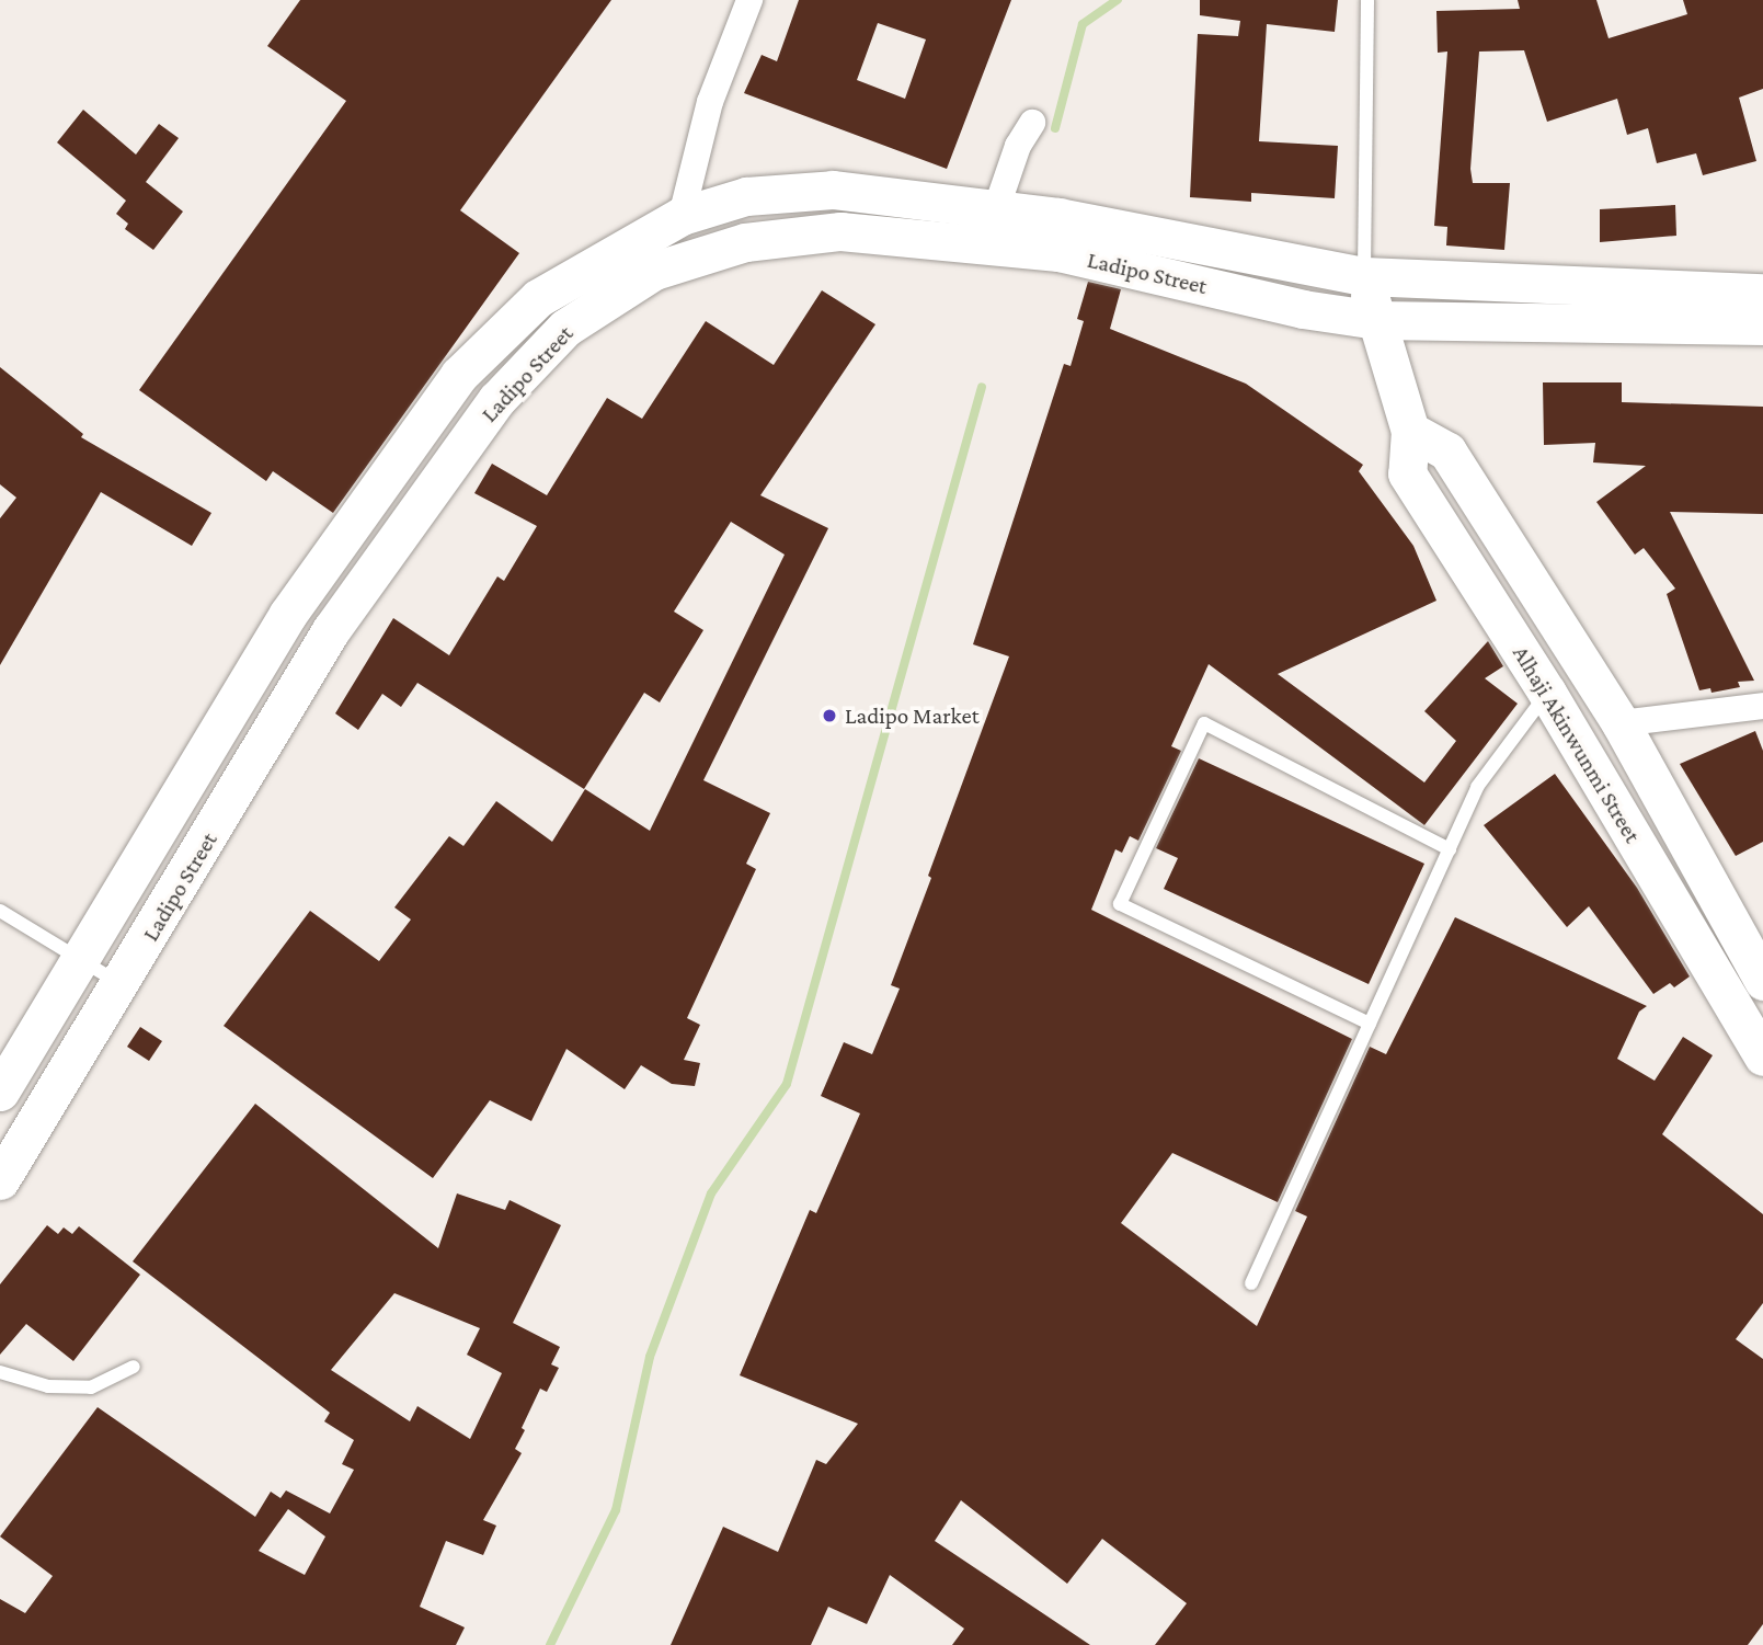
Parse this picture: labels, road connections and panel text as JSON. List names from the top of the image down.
{
  "streets": {
    "main road": ["Ladipo Street", "Alhaji Akinwunmi Street"]
  },
  "crossings": [
    ["Ladipo Street", "Alhaji Akinwunmi Street"]
  ],
  "places": ["Ladipo Market"]
}
